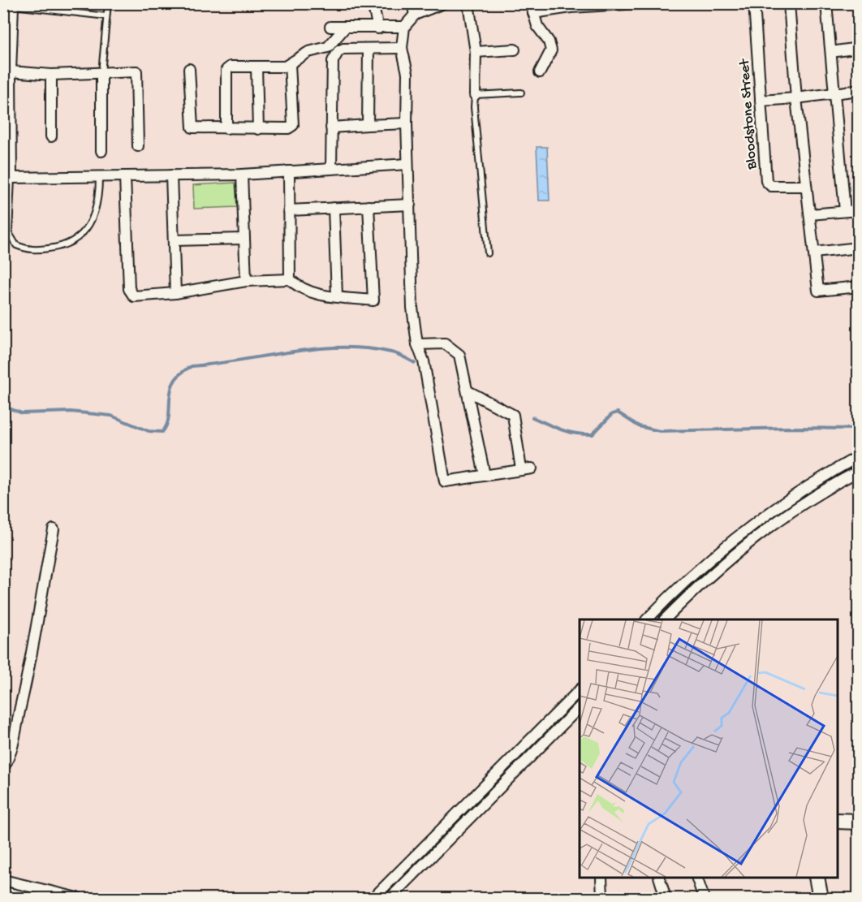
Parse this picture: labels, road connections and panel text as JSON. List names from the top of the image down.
{
  "streets": {
    "street": ["Bloodstone Street"]
  }
}
